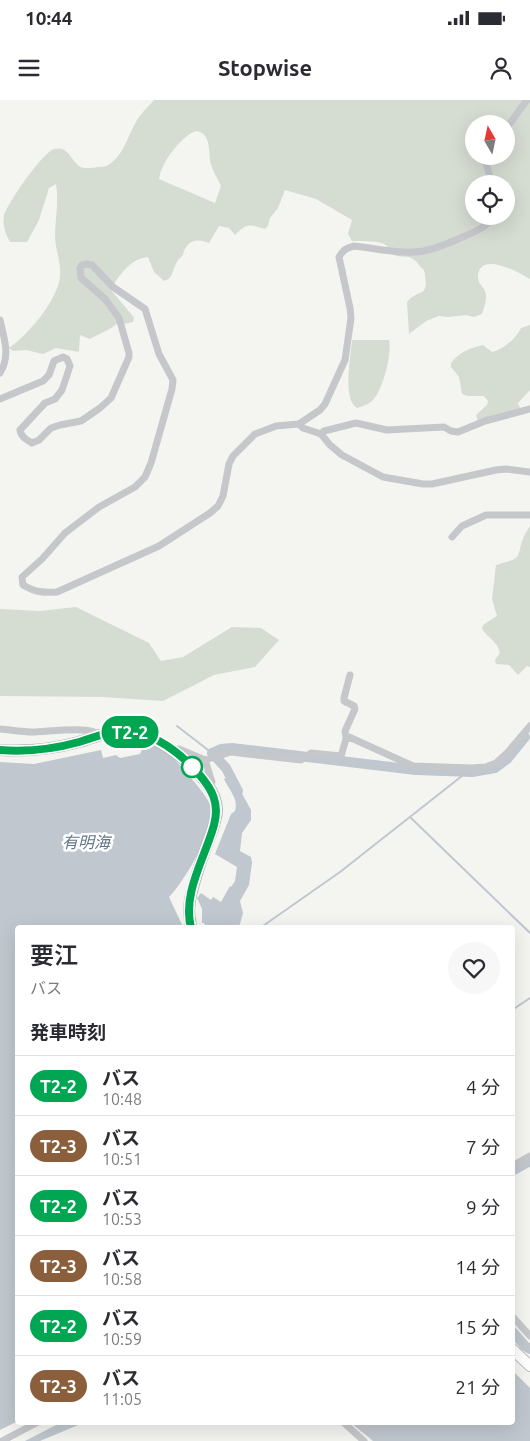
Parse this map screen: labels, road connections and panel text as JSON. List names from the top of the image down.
{
  "water": ["有明海"],
  "lines": ["bus line T2-2"],
  "north": "top",
  "page": {
    "status": "10:44",
    "header": "Stopwise",
    "on_map": "T2-2",
    "heading": [
      ["要江", "バス"],
      "発車時刻"
    ],
    "list": [
      {
        "mark": "T2-2",
        "name": "バス",
        "note": "10:48",
        "value": "4 分"
      },
      {
        "mark": "T2-3",
        "name": "バス",
        "note": "10:51",
        "value": "7 分"
      },
      {
        "mark": "T2-2",
        "name": "バス",
        "note": "10:53",
        "value": "9 分"
      },
      {
        "mark": "T2-3",
        "name": "バス",
        "note": "10:58",
        "value": "14 分"
      },
      {
        "mark": "T2-2",
        "name": "バス",
        "note": "10:59",
        "value": "15 分"
      },
      {
        "mark": "T2-3",
        "name": "バス",
        "note": "11:05",
        "value": "21 分"
      }
    ]
  }
}
